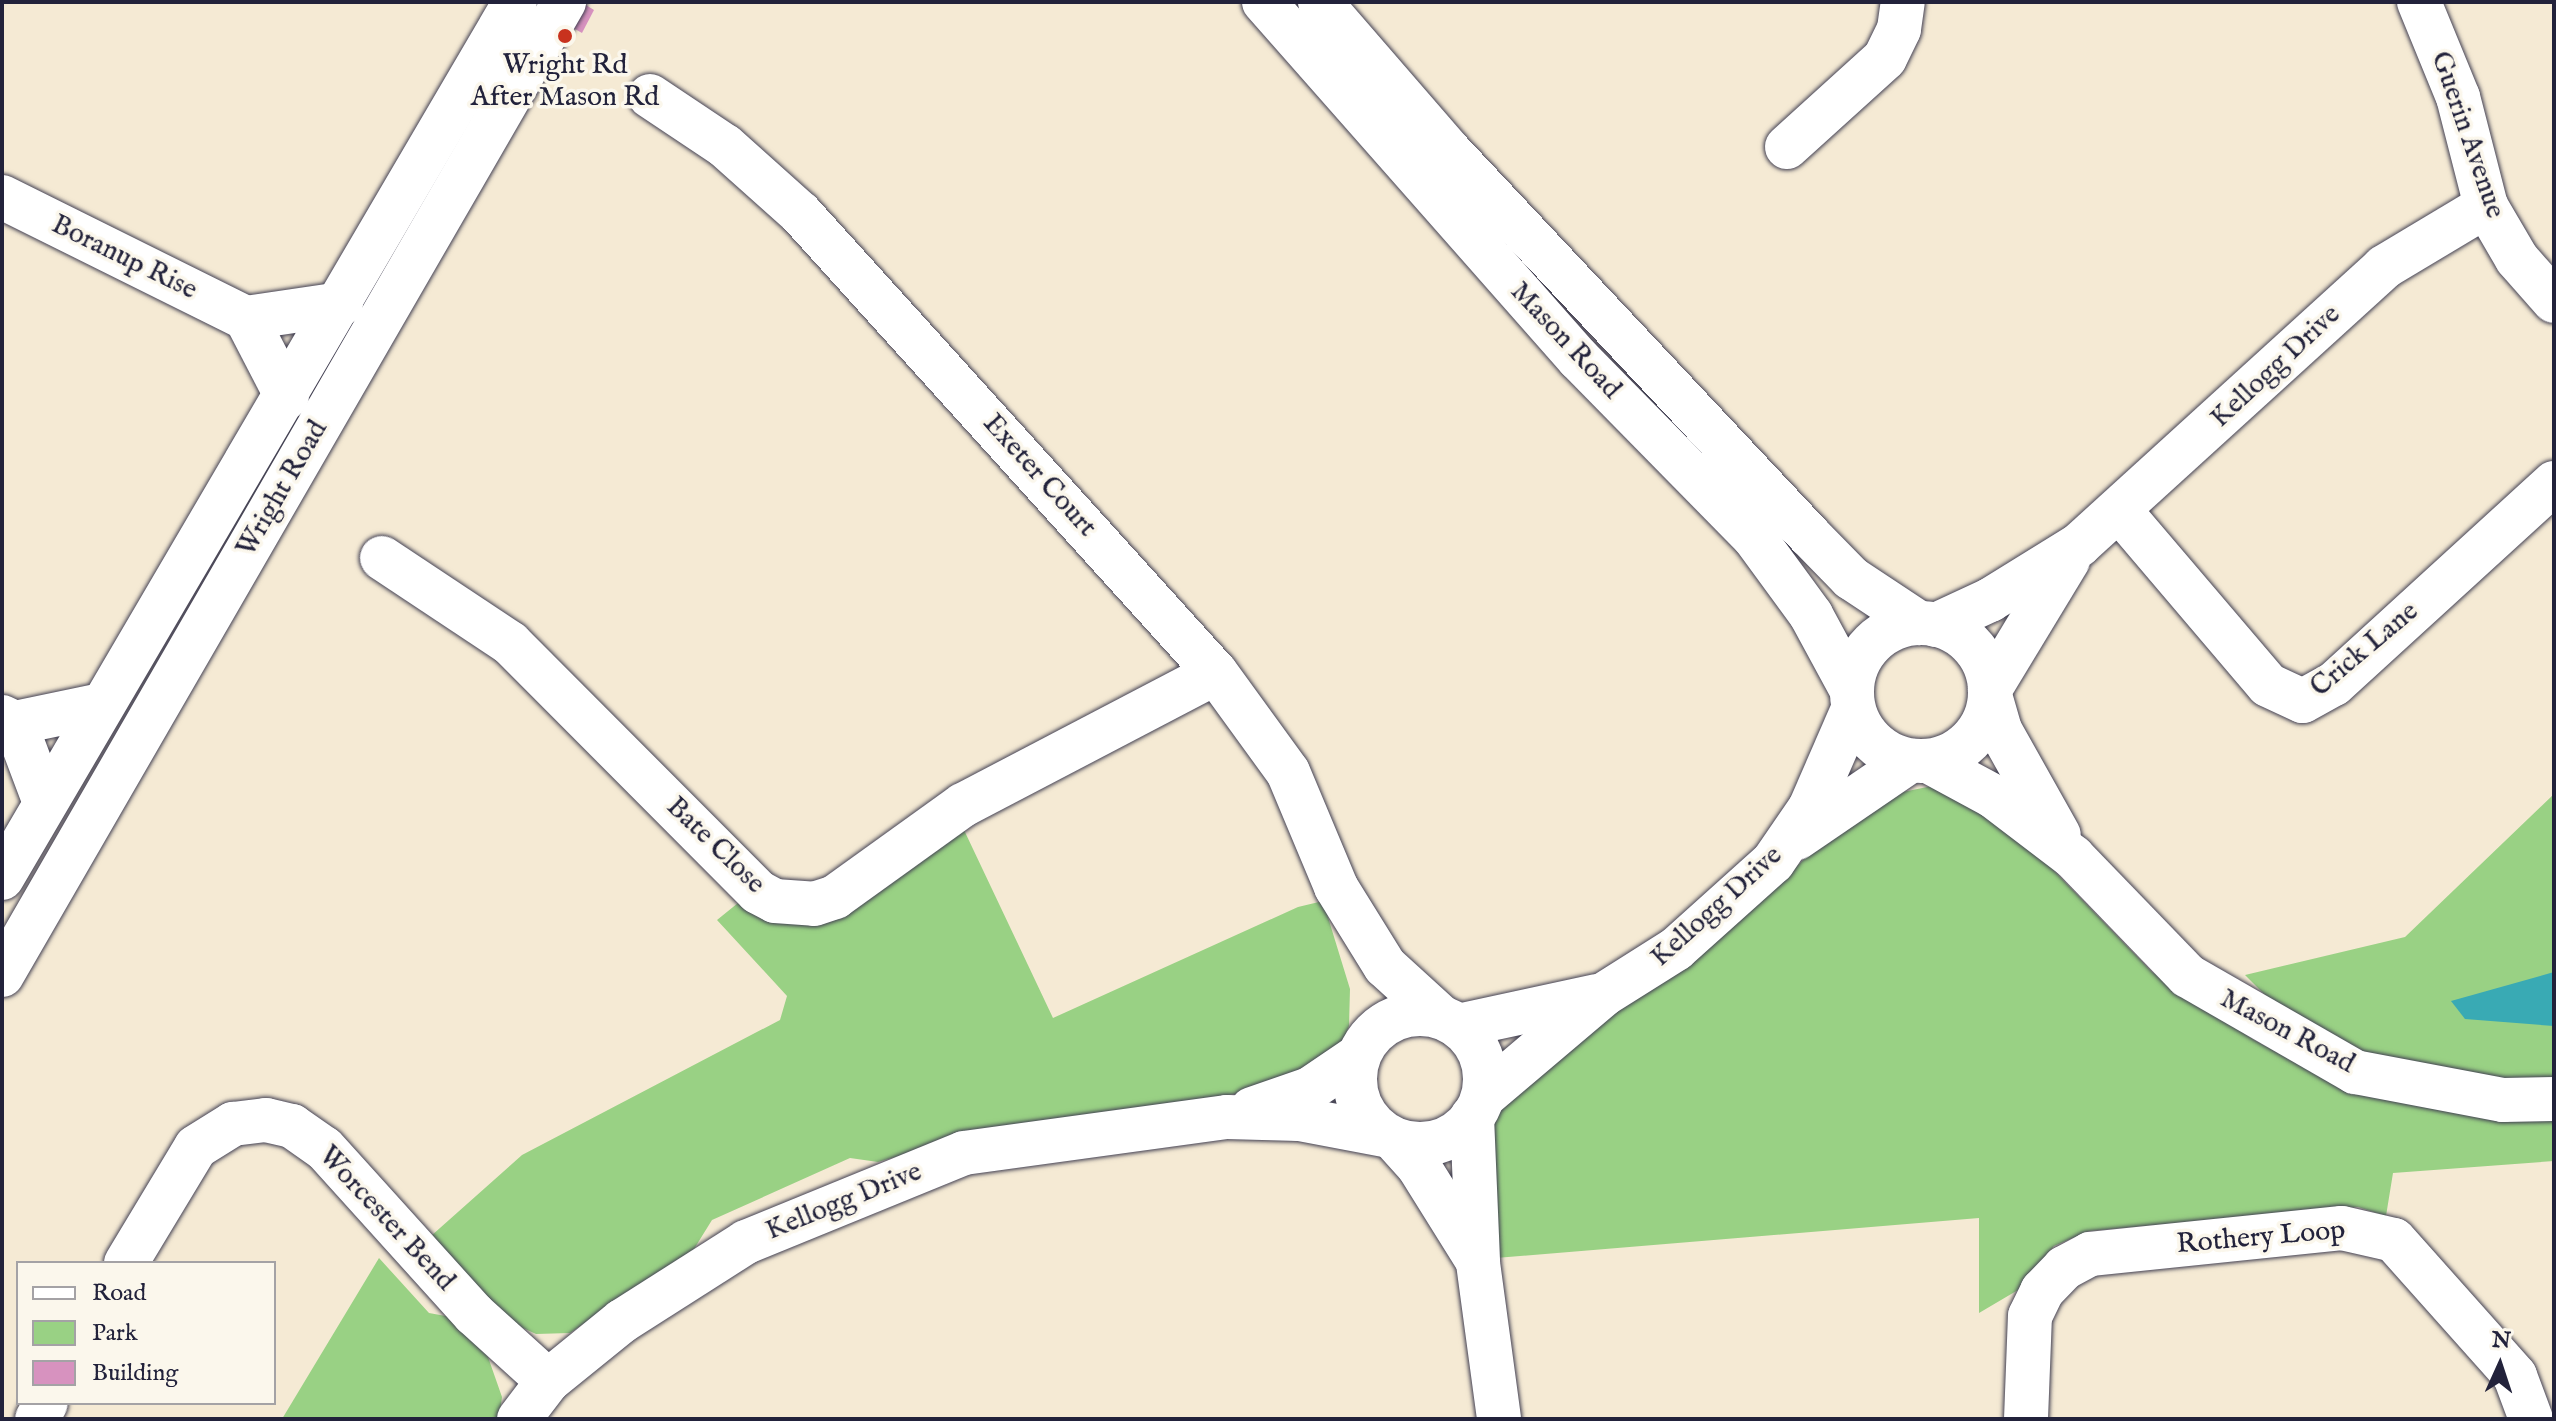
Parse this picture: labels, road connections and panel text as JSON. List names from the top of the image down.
{
  "streets": {
    "street": [
      "Guerin Avenue",
      "Boranup Rise",
      "Mason Road",
      "Kellogg Drive",
      "Exeter Court",
      "Wright Road",
      "Crick Lane",
      "Bate Close",
      "Worcester Bend",
      "Rothery Loop"
    ]
  },
  "crossings": [
    ["Guerin Avenue", "Kellogg Drive"],
    ["Mason Road", "Kellogg Drive"],
    ["Kellogg Drive", "Exeter Court"],
    ["Kellogg Drive", "Crick Lane"],
    ["Kellogg Drive", "Worcester Bend"],
    ["Exeter Court", "Bate Close"]
  ],
  "places": ["Wright Rd After Mason Rd"],
  "legend": ["Road", "Park", "Building"],
  "north": "top"
}
